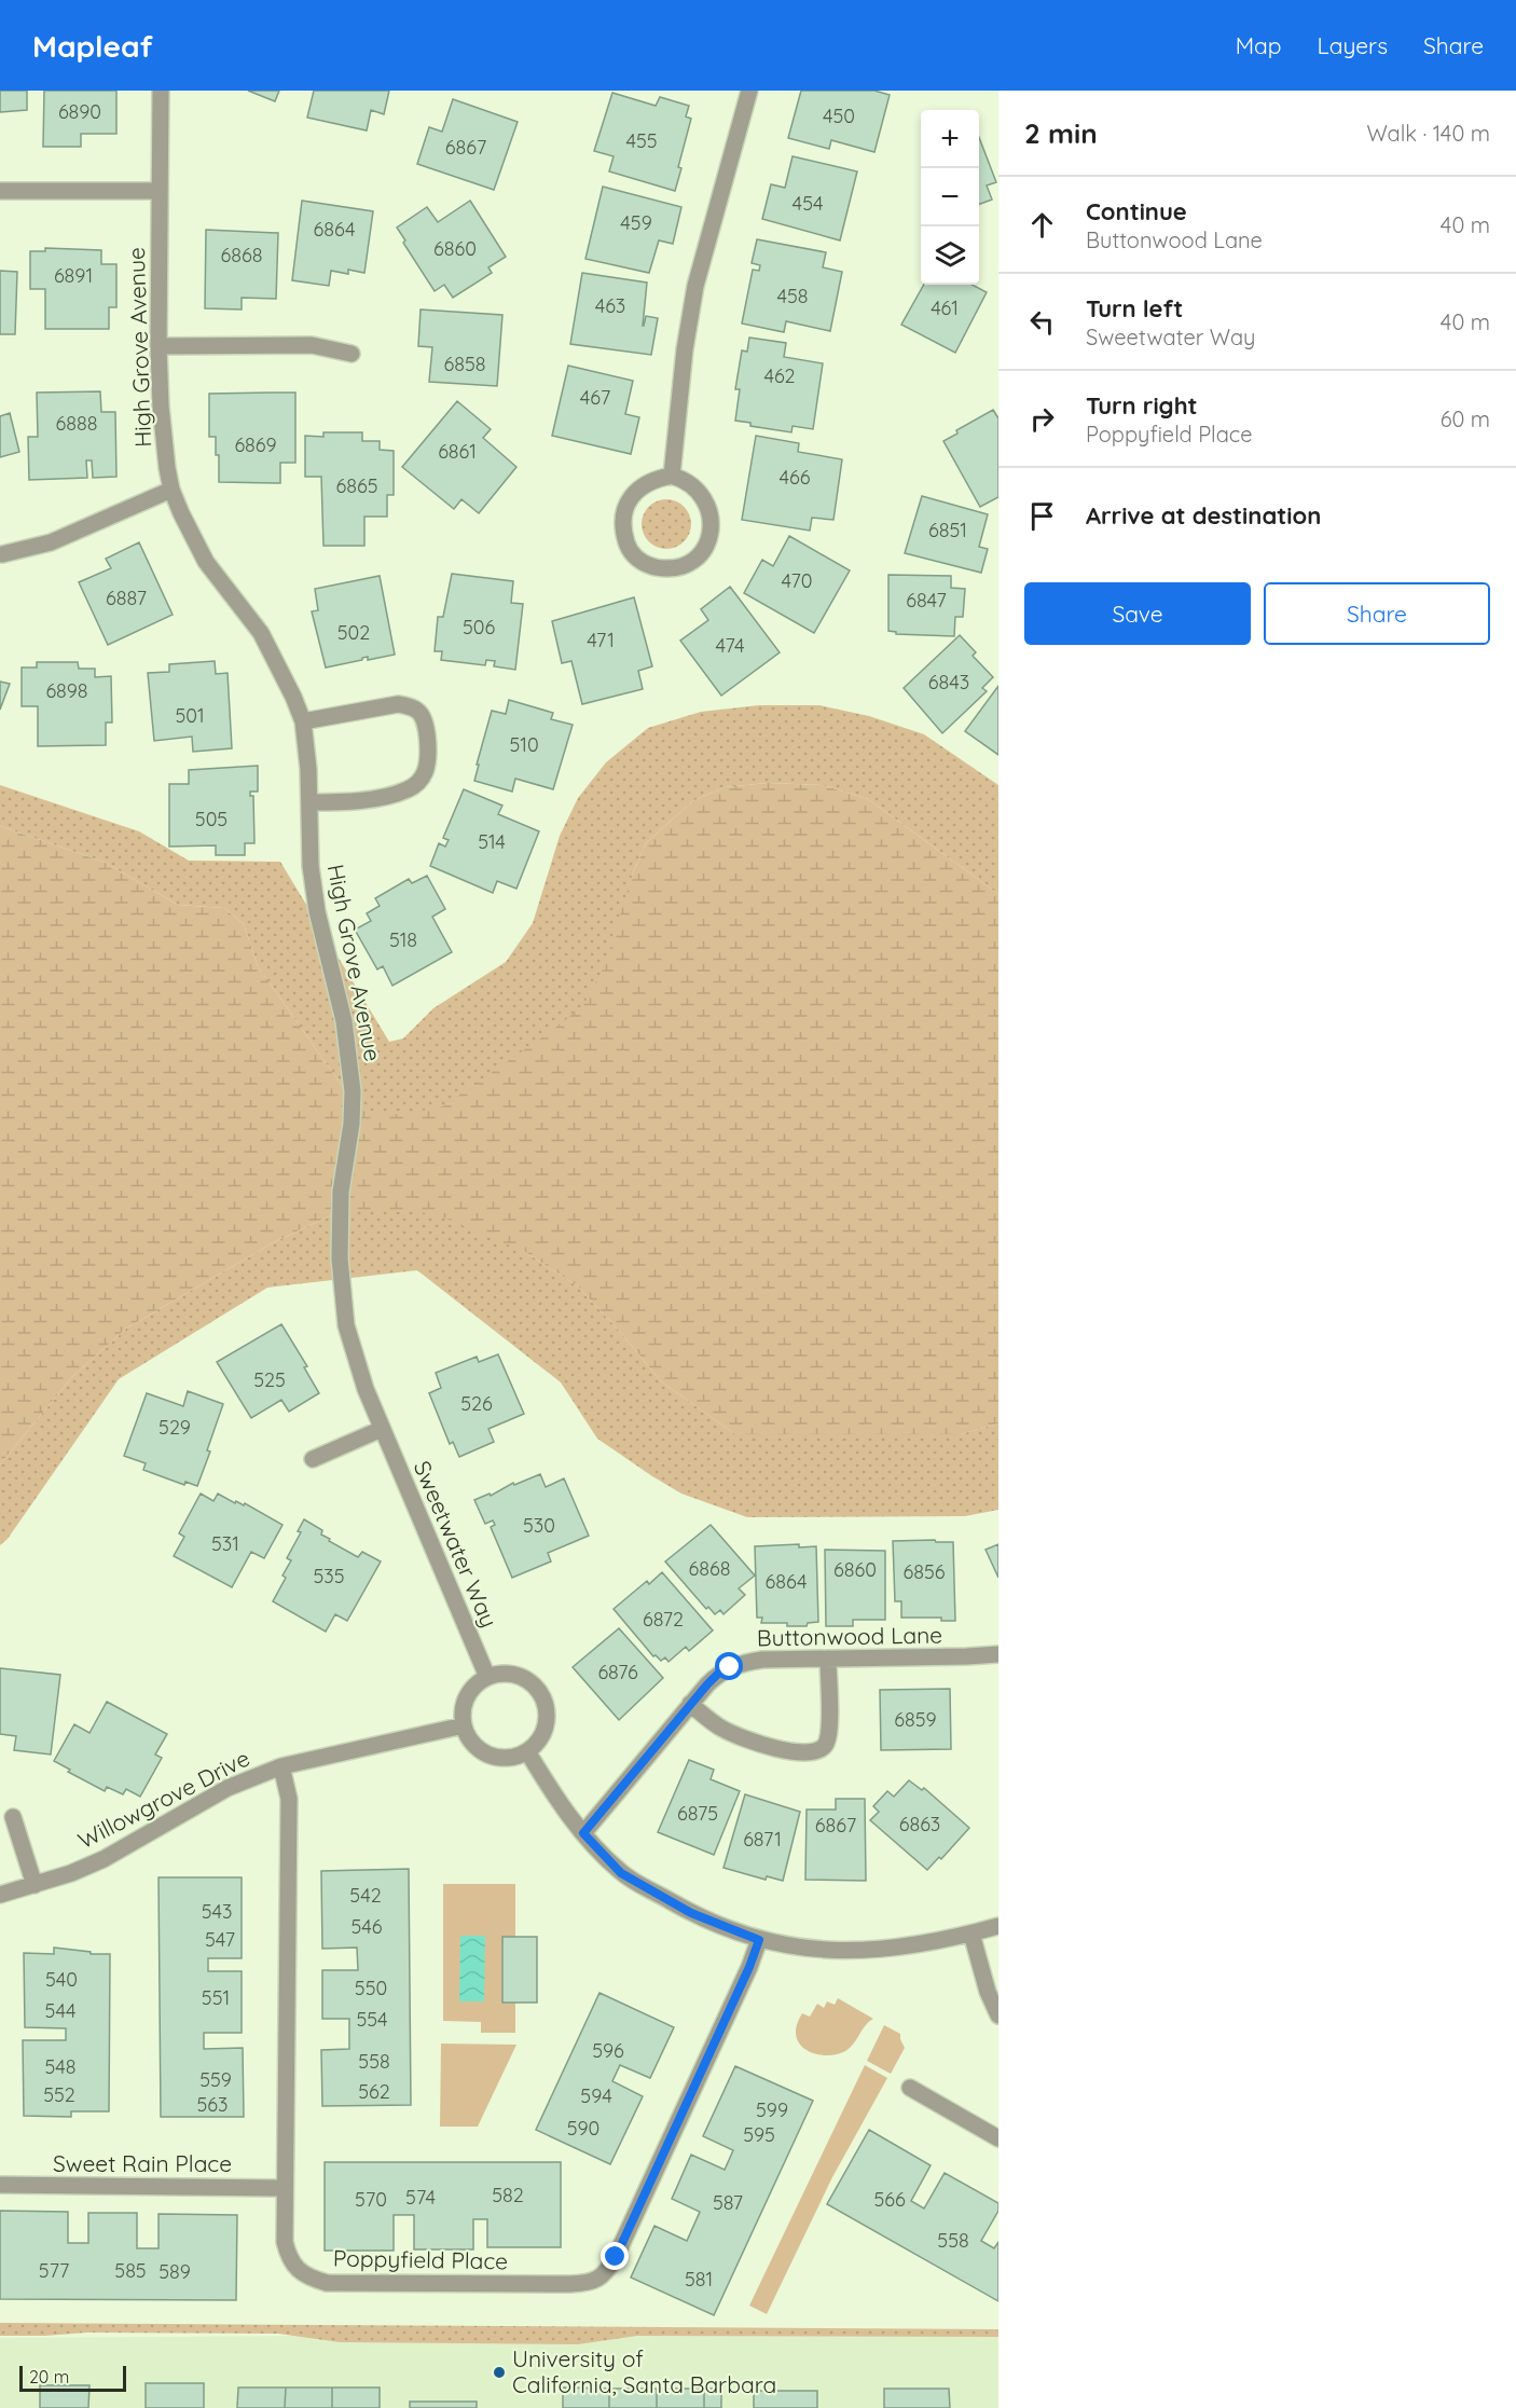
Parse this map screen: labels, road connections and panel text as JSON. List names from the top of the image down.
{
  "streets": {
    "street": [
      "High Grove Avenue",
      "Sweetwater Way",
      "Buttonwood Lane",
      "Willowgrove Drive",
      "Sweet Rain Place",
      "Poppyfield Place"
    ]
  },
  "crossings": [
    ["High Grove Avenue", "Sweetwater Way"],
    ["Sweetwater Way", "Willowgrove Drive"],
    ["Willowgrove Drive", "Poppyfield Place"],
    ["Sweet Rain Place", "Poppyfield Place"]
  ],
  "places": ["University of California, Santa Barbara"],
  "house_numbers": [
    "6890",
    "450",
    "455",
    "6867",
    "454",
    "459",
    "6864",
    "6860",
    "6868",
    "6891",
    "458",
    "463",
    "461",
    "6858",
    "462",
    "467",
    "6888",
    "6869",
    "6861",
    "466",
    "6865",
    "6851",
    "470",
    "6887",
    "6847",
    "506",
    "502",
    "471",
    "474",
    "6843",
    "6898",
    "501",
    "510",
    "505",
    "514",
    "518",
    "525",
    "526",
    "529",
    "530",
    "531",
    "6868",
    "6860",
    "6856",
    "535",
    "6864",
    "6872",
    "6876",
    "6859",
    "6875",
    "6863",
    "6867",
    "6871",
    "542",
    "543",
    "546",
    "547",
    "540",
    "550",
    "551",
    "544",
    "554",
    "596",
    "558",
    "548",
    "559",
    "562",
    "552",
    "594",
    "563",
    "599",
    "590",
    "595",
    "582",
    "574",
    "570",
    "566",
    "587",
    "558",
    "577",
    "585",
    "589",
    "581"
  ],
  "scale_bar": "20 m",
  "page": {
    "header": "Mapleaf",
    "nav": ["Map", "Layers", "Share"],
    "heading": ["2 min", "Walk · 140 m"],
    "map_buttons": ["+", "−"],
    "list": [
      ["Continue", "Buttonwood Lane", "40 m"],
      ["Turn left", "Sweetwater Way", "40 m"],
      ["Turn right", "Poppyfield Place", "60 m"],
      "Arrive at destination"
    ],
    "buttons": ["Save", "Share"],
    "scale": "20 m"
  }
}
